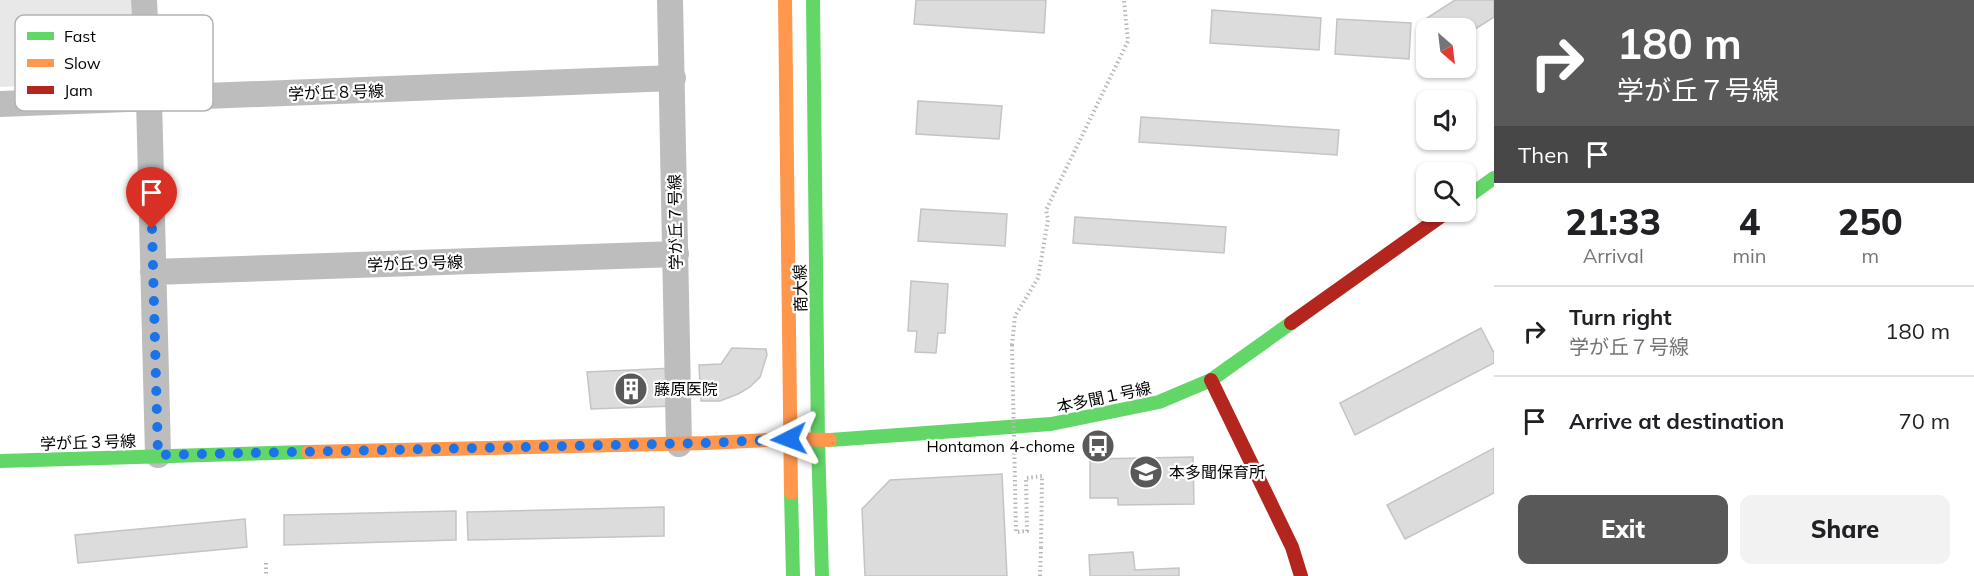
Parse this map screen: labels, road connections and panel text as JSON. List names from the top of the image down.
{
  "streets": {
    "street": [
      "学が丘８号線",
      "学が丘７号線",
      "学が丘９号線",
      "商大線",
      "本多聞１号線",
      "学が丘３号線"
    ]
  },
  "crossings": [
    ["学が丘８号線", "学が丘７号線"],
    ["学が丘７号線", "学が丘９号線"],
    ["学が丘７号線", "学が丘３号線"],
    ["商大線", "本多聞１号線"],
    ["商大線", "学が丘３号線"],
    ["本多聞１号線", "学が丘３号線"]
  ],
  "places": {
    "building": ["藤原医院"],
    "bus stop": ["Hontamon 4-chome"],
    "school or university": ["本多聞保育所"]
  },
  "legend": ["Fast", "Slow", "Jam"],
  "north": "bottom right",
  "page": {
    "turn": ["180 m", "学が丘７号線"],
    "then": "Then",
    "eta": [
      "21:33",
      "Arrival",
      "4",
      "min",
      "250",
      "m"
    ],
    "list": [
      {
        "name": "Turn right",
        "note": "学が丘７号線",
        "value": "180 m"
      },
      {
        "name": "Arrive at destination",
        "value": "70 m"
      }
    ],
    "buttons": ["Exit", "Share"]
  }
}
